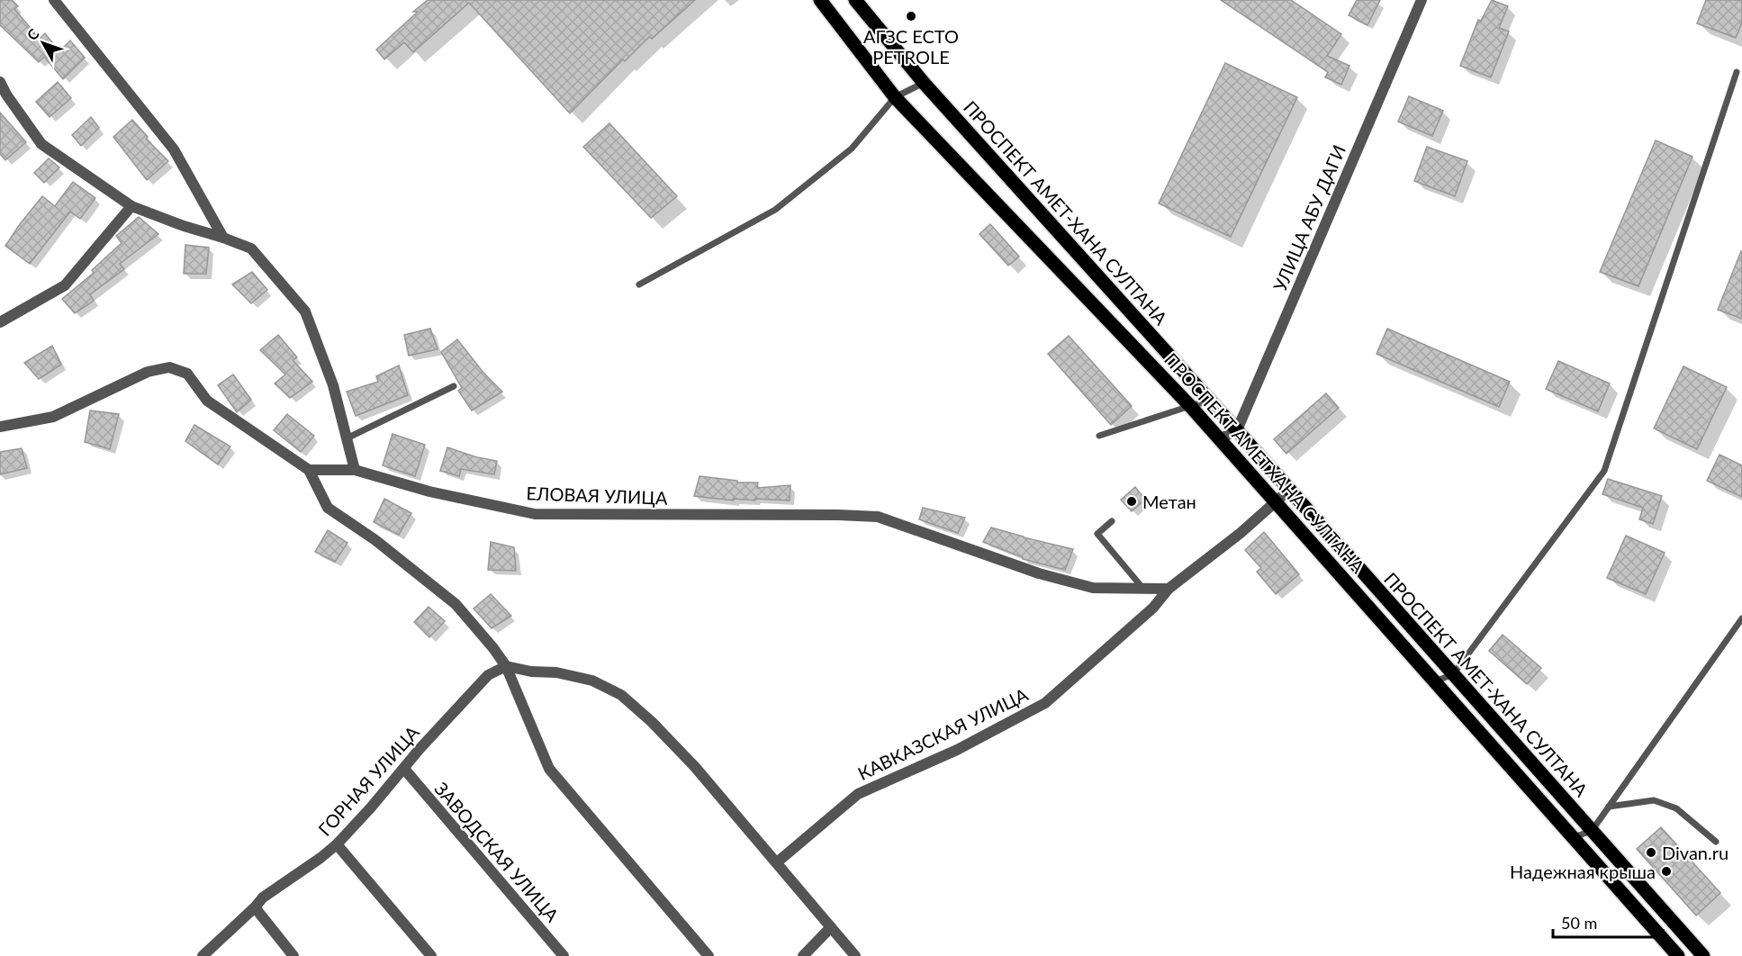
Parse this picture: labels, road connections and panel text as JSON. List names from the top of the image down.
{
  "streets": {
    "main road": ["ПРОСПЕКТ АМЕТ-ХАНА СУЛТАНА", "ПРОСПЕКТ АМЕТХАНА СУЛТАНА"],
    "street": [
      "УЛИЦА АБУ ДАГИ",
      "ЕЛОВАЯ УЛИЦА",
      "КАВКАЗСКАЯ УЛИЦА",
      "ГОРНАЯ УЛИЦА",
      "ЗАВОДСКАЯ УЛИЦА"
    ]
  },
  "crossings": [
    ["ПРОСПЕКТ АМЕТ-ХАНА СУЛТАНА", "УЛИЦА АБУ ДАГИ"],
    ["ПРОСПЕКТ АМЕТ-ХАНА СУЛТАНА", "КАВКАЗСКАЯ УЛИЦА"],
    ["ПРОСПЕКТ АМЕТХАНА СУЛТАНА", "КАВКАЗСКАЯ УЛИЦА"],
    ["ЕЛОВАЯ УЛИЦА", "КАВКАЗСКАЯ УЛИЦА"],
    ["ГОРНАЯ УЛИЦА", "ЗАВОДСКАЯ УЛИЦА"]
  ],
  "places": [
    "АГЗС ECTO PETROLE",
    "Метан",
    "Divan.ru",
    "Надежная крыша"
  ],
  "scale_bar": "50 m",
  "north": "top left"
}
